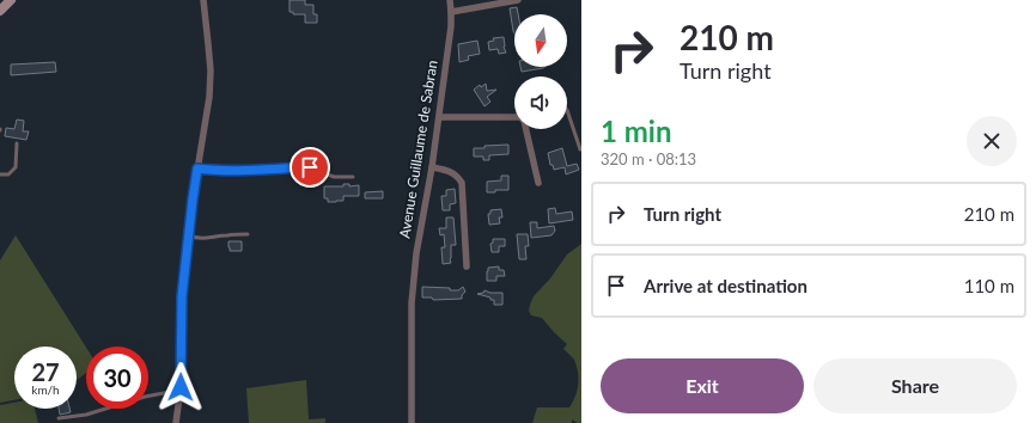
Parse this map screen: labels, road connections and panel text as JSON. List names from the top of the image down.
{
  "streets": {
    "street": ["Avenue Guillaume de Sabran"]
  },
  "north": "bottom",
  "page": {
    "turn": ["210 m", "Turn right"],
    "heading": ["1 min", "320 m · 08:13"],
    "list": [
      {
        "name": "Turn right",
        "value": "210 m"
      },
      {
        "name": "Arrive at destination",
        "value": "110 m"
      }
    ],
    "speed": "27 km/h",
    "limit": "30",
    "buttons": ["Exit", "Share"]
  }
}
